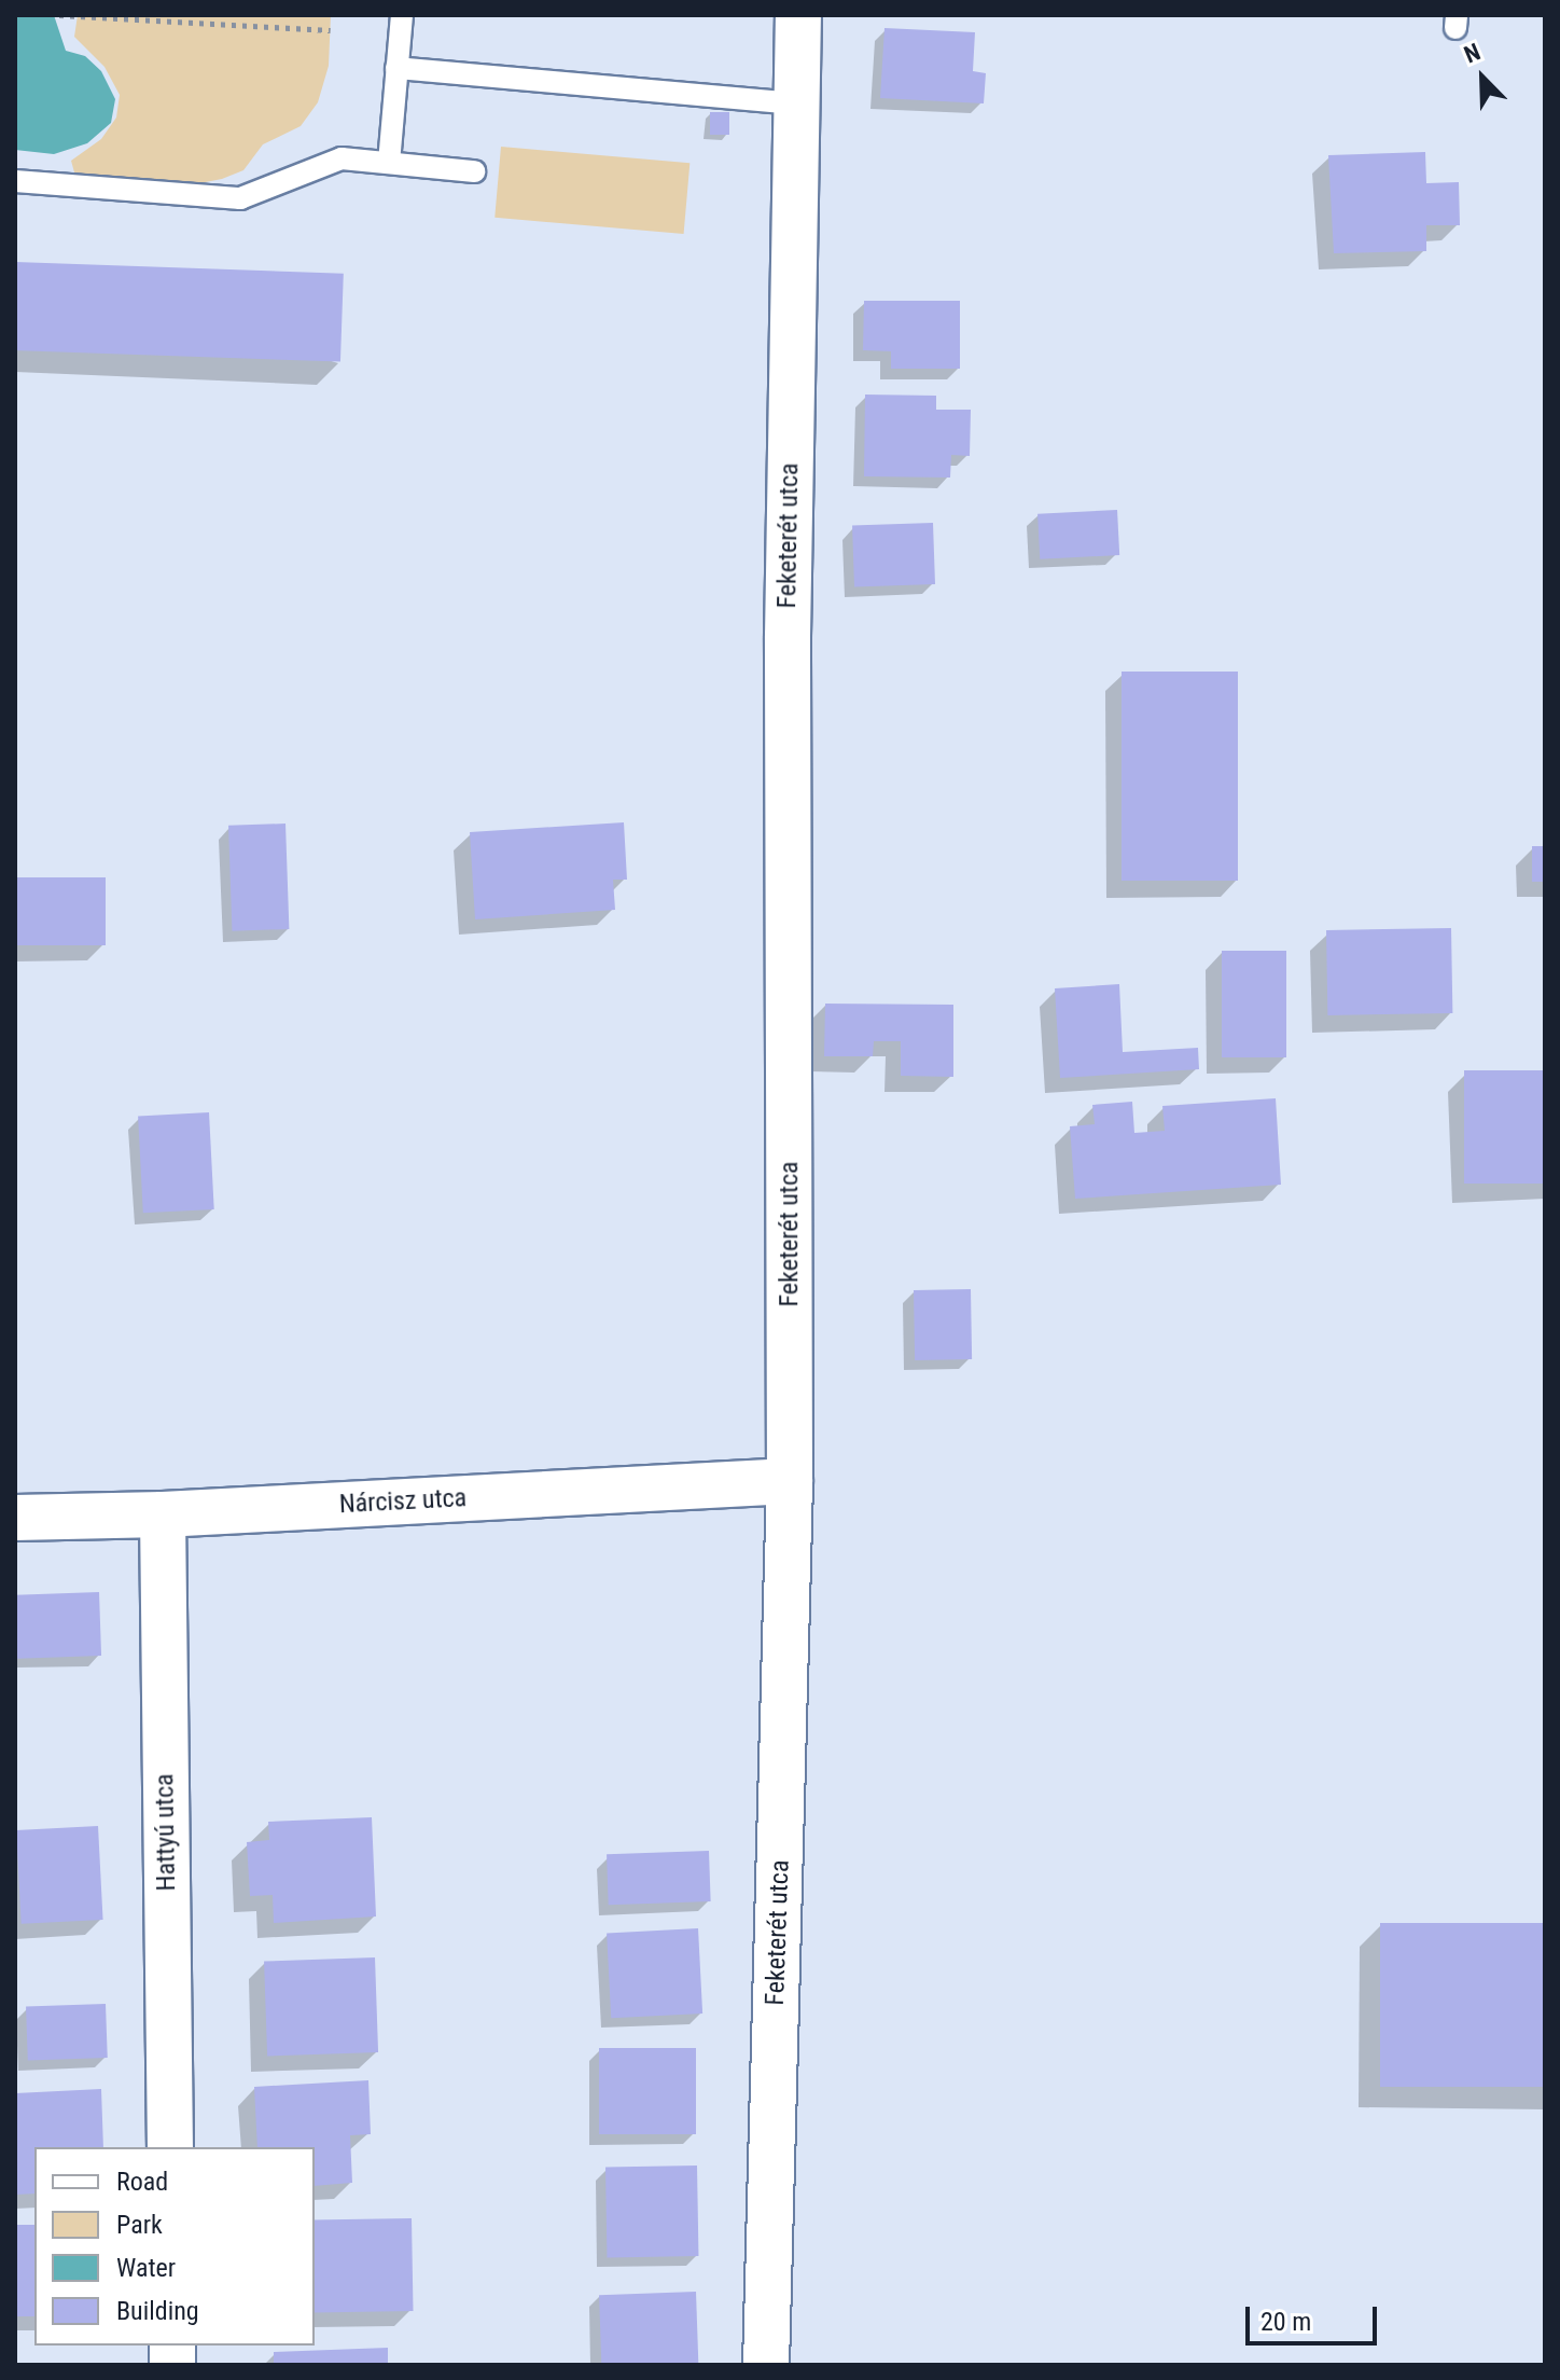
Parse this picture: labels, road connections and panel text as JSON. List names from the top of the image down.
{
  "streets": {
    "street": ["Feketerét utca", "Nárcisz utca", "Hattyú utca"]
  },
  "crossings": [
    ["Feketerét utca", "Nárcisz utca"],
    ["Nárcisz utca", "Hattyú utca"]
  ],
  "legend": [
    "Road",
    "Park",
    "Water",
    "Building"
  ],
  "scale_bar": "20 m",
  "north": "top left"
}
